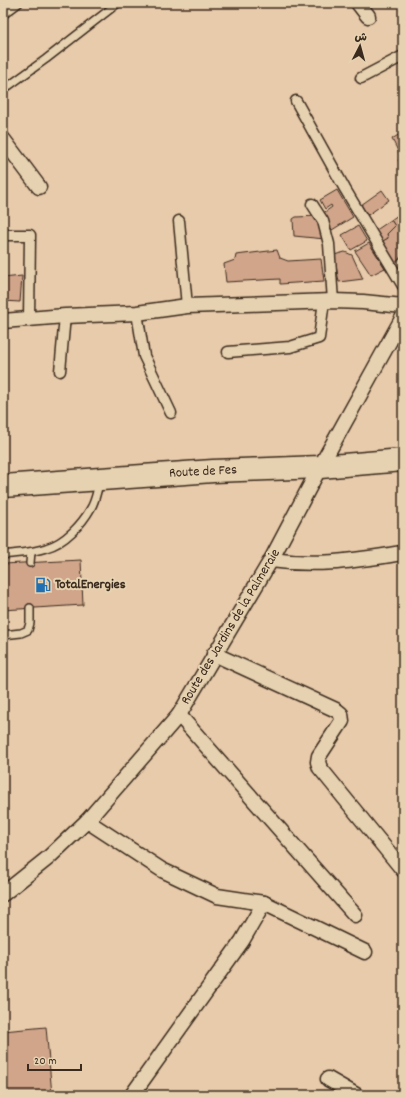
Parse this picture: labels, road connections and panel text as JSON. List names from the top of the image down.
{
  "streets": {
    "main road": ["Route de Fes"],
    "street": ["Route des Jardins de la Palmeraie"]
  },
  "crossings": [
    ["Route de Fes", "Route des Jardins de la Palmeraie"]
  ],
  "places": {
    "fuel station": ["TotalEnergies"]
  },
  "scale_bar": "20 m",
  "north": "top"
}
